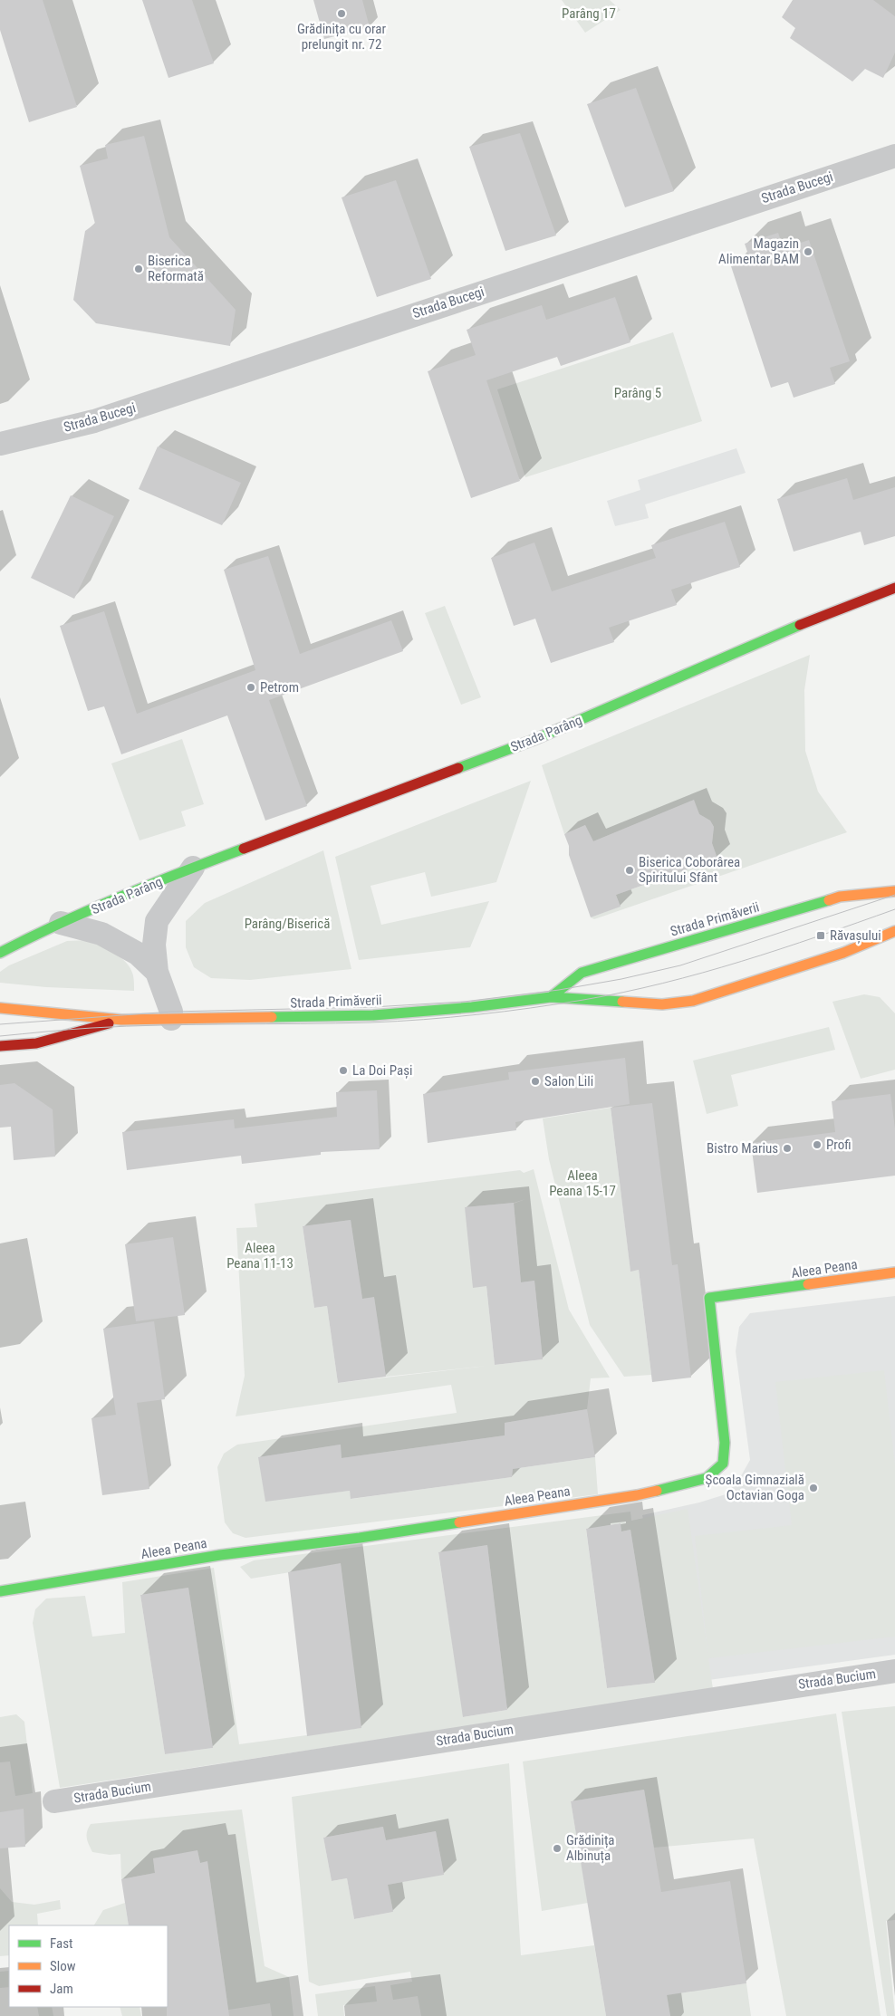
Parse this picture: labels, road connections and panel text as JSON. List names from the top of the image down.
{
  "streets": {
    "street": [
      "Strada Bucegi",
      "Strada Parâng",
      "Strada Primăverii",
      "Aleea Peana",
      "Strada Bucium"
    ]
  },
  "crossings": [
    ["Strada Parâng", "Strada Primăverii"]
  ],
  "parks": [
    "Parâng 17",
    "Parâng 5",
    "Parâng/Biserică",
    "Aleea Peana 15-17",
    "Aleea Peana 11-13"
  ],
  "places": {
    "other": [
      "Grădinița cu orar prelungit nr. 72",
      "Magazin Alimentar BAM",
      "Biserica Reformată",
      "Petrom",
      "Biserica Coborârea Spiritului Sfânt",
      "La Doi Pași",
      "Salon Lili",
      "Profi",
      "Bistro Marius",
      "Școala Gimnazială Octavian Goga",
      "Grădinița Albinuța"
    ],
    "transit": ["Răvașului"]
  },
  "legend": ["Fast", "Slow", "Jam"]
}
